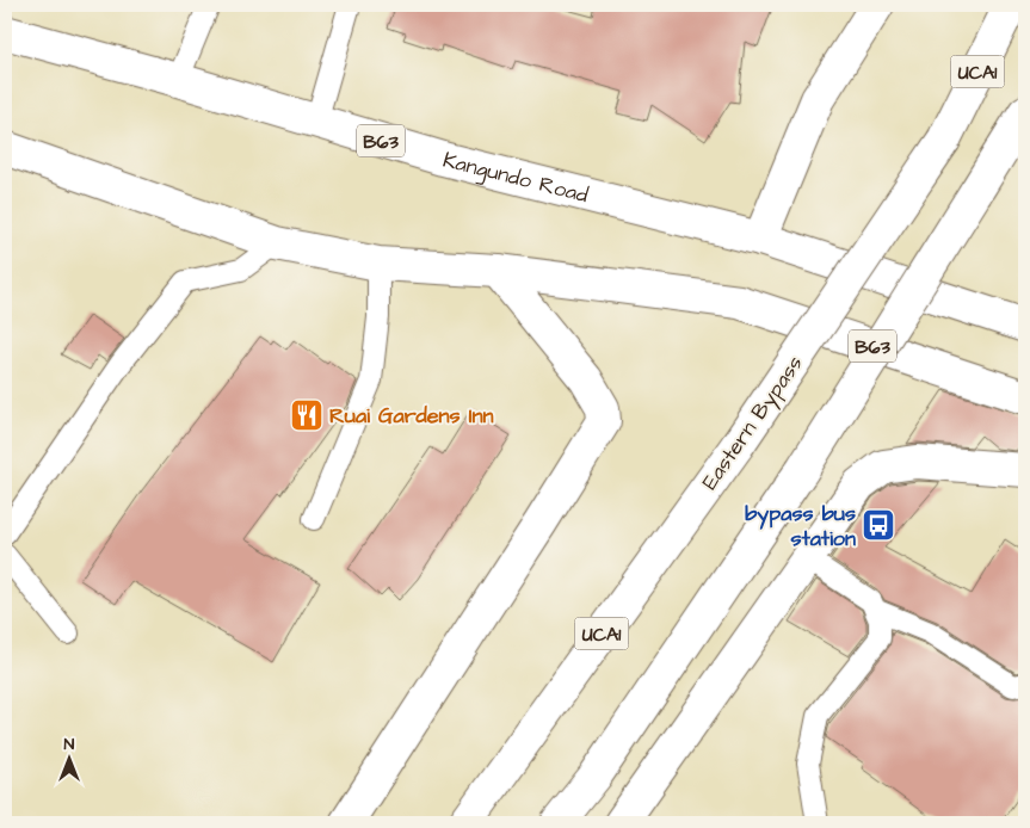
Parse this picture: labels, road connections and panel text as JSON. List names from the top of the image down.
{
  "streets": {
    "main road": [
      "UCA1",
      "B63",
      "Kangundo Road",
      "Eastern Bypass"
    ]
  },
  "places": {
    "restaurant": ["Ruai Gardens Inn"],
    "bus stop": ["bypass bus station"]
  },
  "north": "top"
}
